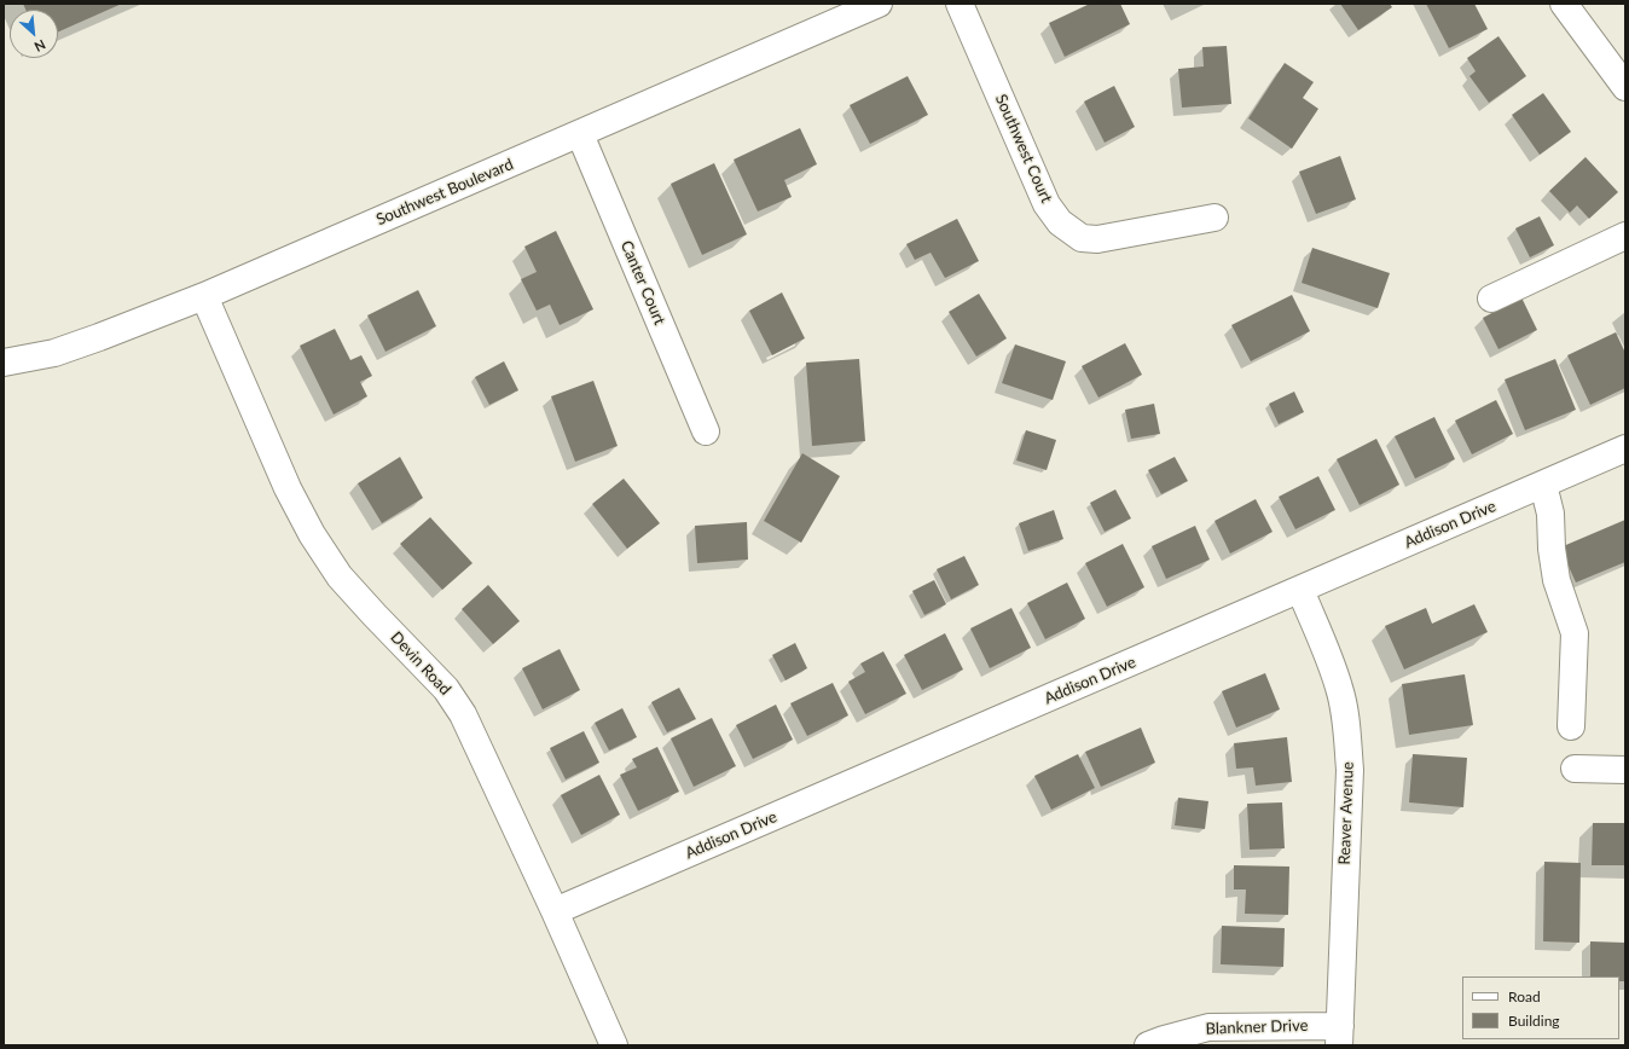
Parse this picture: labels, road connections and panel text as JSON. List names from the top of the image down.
{
  "streets": {
    "street": [
      "Southwest Court",
      "Southwest Boulevard",
      "Canter Court",
      "Addison Drive",
      "Devin Road",
      "Reaver Avenue",
      "Blankner Drive"
    ]
  },
  "crossings": [
    ["Southwest Boulevard", "Canter Court"],
    ["Southwest Boulevard", "Devin Road"],
    ["Addison Drive", "Devin Road"],
    ["Addison Drive", "Reaver Avenue"],
    ["Reaver Avenue", "Blankner Drive"]
  ],
  "legend": ["Road", "Building"],
  "north": "bottom right"
}
